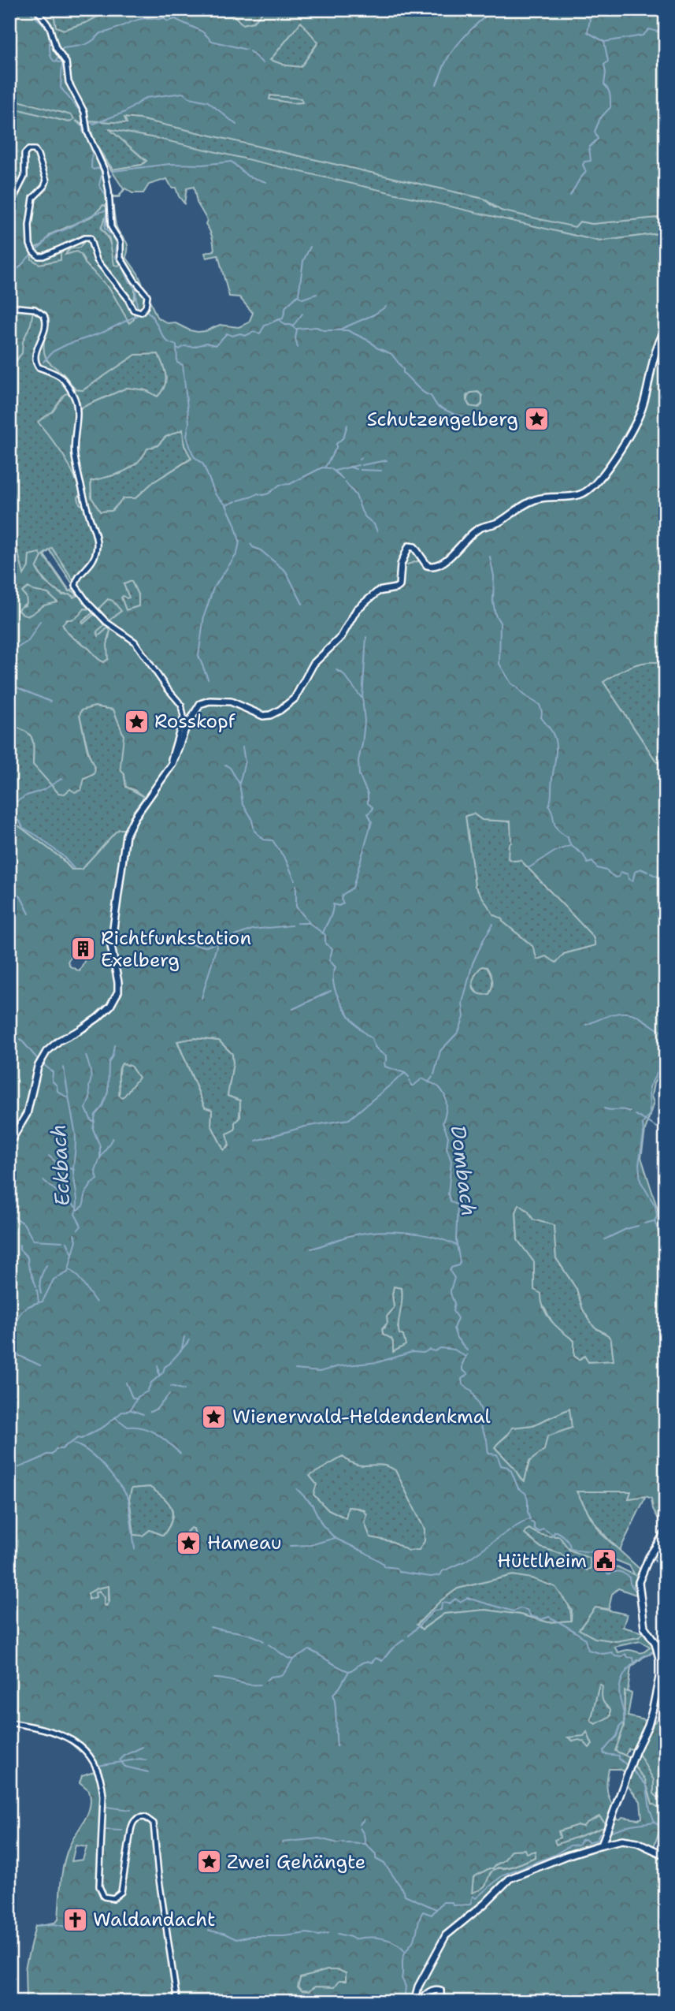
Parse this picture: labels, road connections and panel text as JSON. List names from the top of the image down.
{
  "water": ["Eckbach", "Dombach"],
  "places": {
    "place": [
      "Schutzengelberg",
      "Rosskopf",
      "Wienerwald-Heldendenkmal",
      "Hameau",
      "Zwei Gehängte"
    ],
    "building": ["Richtfunkstation Exelberg"],
    "public building": ["Hüttlheim"],
    "church": ["Waldandacht"]
  }
}
